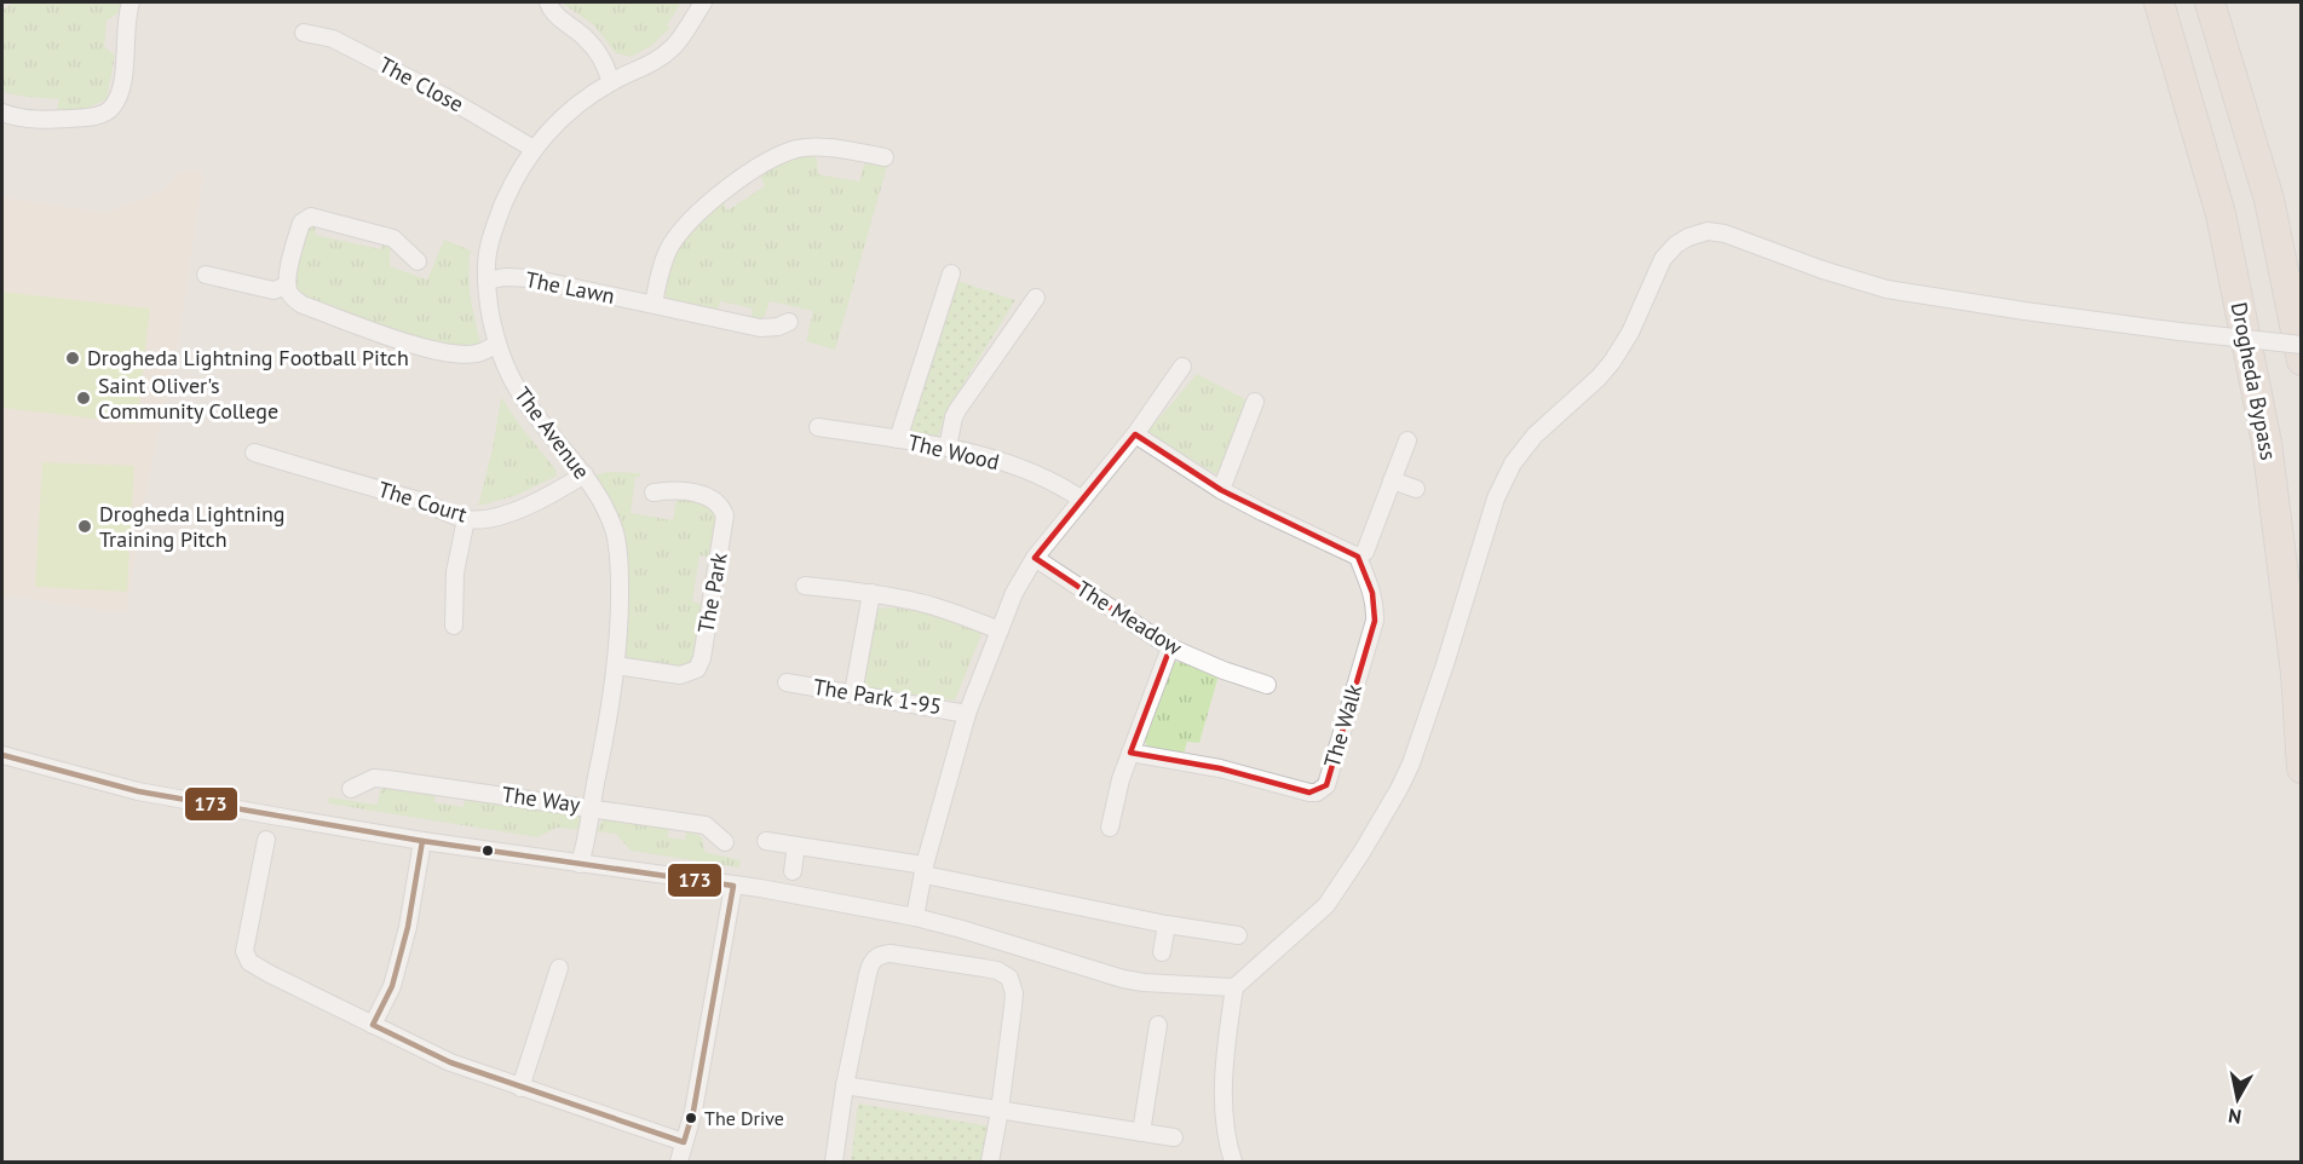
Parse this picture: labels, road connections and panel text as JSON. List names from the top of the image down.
{
  "streets": {
    "highway": ["Drogheda Bypass"],
    "street": [
      "The Close",
      "The Lawn",
      "The Avenue",
      "The Wood",
      "The Court",
      "The Park",
      "The Meadow",
      "The Park 1-95",
      "The Walk",
      "The Way"
    ]
  },
  "crossings": [
    ["The Close", "The Avenue"],
    ["The Lawn", "The Avenue"],
    ["The Avenue", "The Court"],
    ["The Avenue", "The Park"],
    ["The Avenue", "The Way"]
  ],
  "places": [
    "Drogheda Lightning Football Pitch",
    "Saint Oliver's Community College",
    "Drogheda Lightning Training Pitch",
    "The Drive"
  ],
  "lines": ["transit line 173"],
  "north": "bottom"
}
